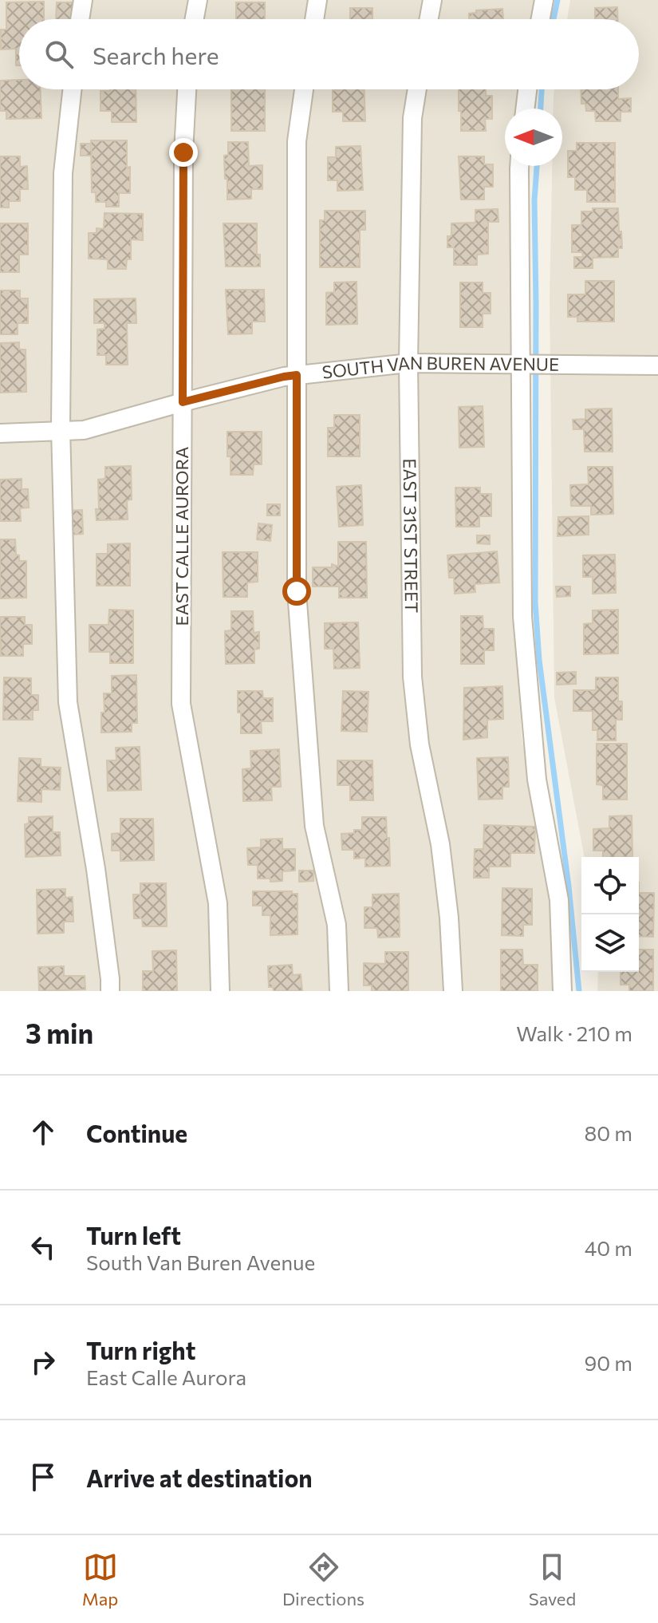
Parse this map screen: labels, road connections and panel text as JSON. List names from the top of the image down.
{
  "streets": {
    "street": ["SOUTH VAN BUREN AVENUE", "EAST CALLE AURORA", "EAST 31ST STREET"]
  },
  "crossings": [
    ["SOUTH VAN BUREN AVENUE", "EAST CALLE AURORA"],
    ["SOUTH VAN BUREN AVENUE", "EAST 31ST STREET"]
  ],
  "north": "left",
  "page": {
    "search": "Search here",
    "heading": ["3 min", "Walk · 210 m"],
    "list": [
      ["Continue", "80 m"],
      ["Turn left", "South Van Buren Avenue", "40 m"],
      ["Turn right", "East Calle Aurora", "90 m"],
      "Arrive at destination"
    ],
    "nav": ["Map", "Directions", "Saved"]
  }
}
